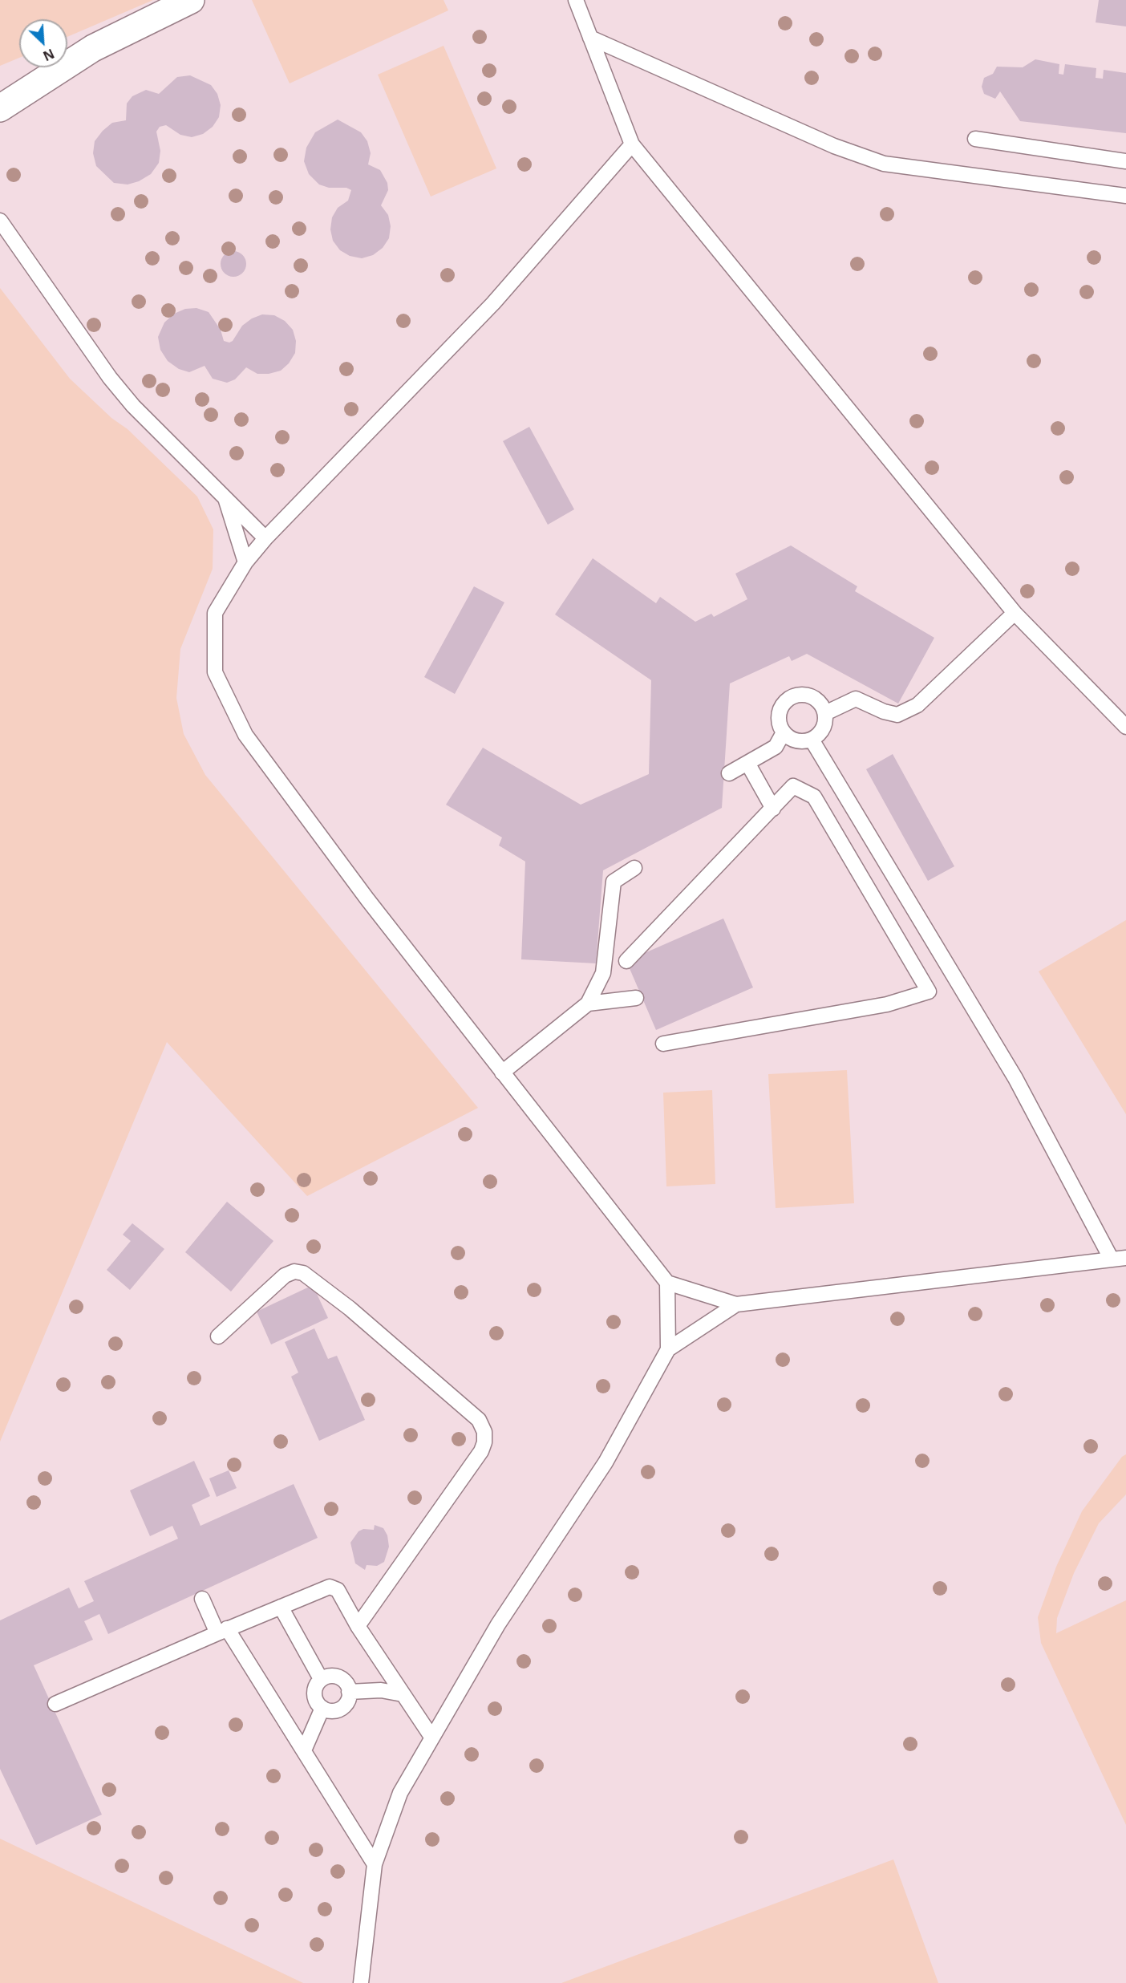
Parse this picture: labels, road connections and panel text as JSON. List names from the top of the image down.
{
  "north": "bottom right"
}
